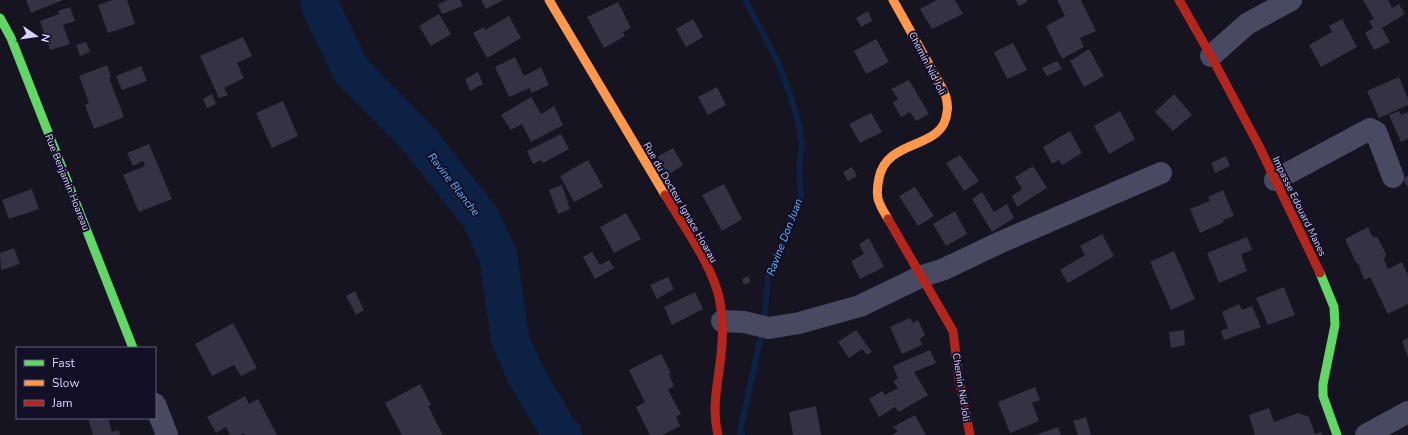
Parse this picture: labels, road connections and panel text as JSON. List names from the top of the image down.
{
  "streets": {
    "street": [
      "Chemin Nid Joli",
      "Rue Benjamin Hoareau",
      "Rue du Docteur Ignace Hoarau",
      "Impasse Edouard Manes"
    ]
  },
  "water": ["Ravine Blanche", "Ravine Don Juan"],
  "legend": ["Fast", "Slow", "Jam"],
  "north": "right"
}
